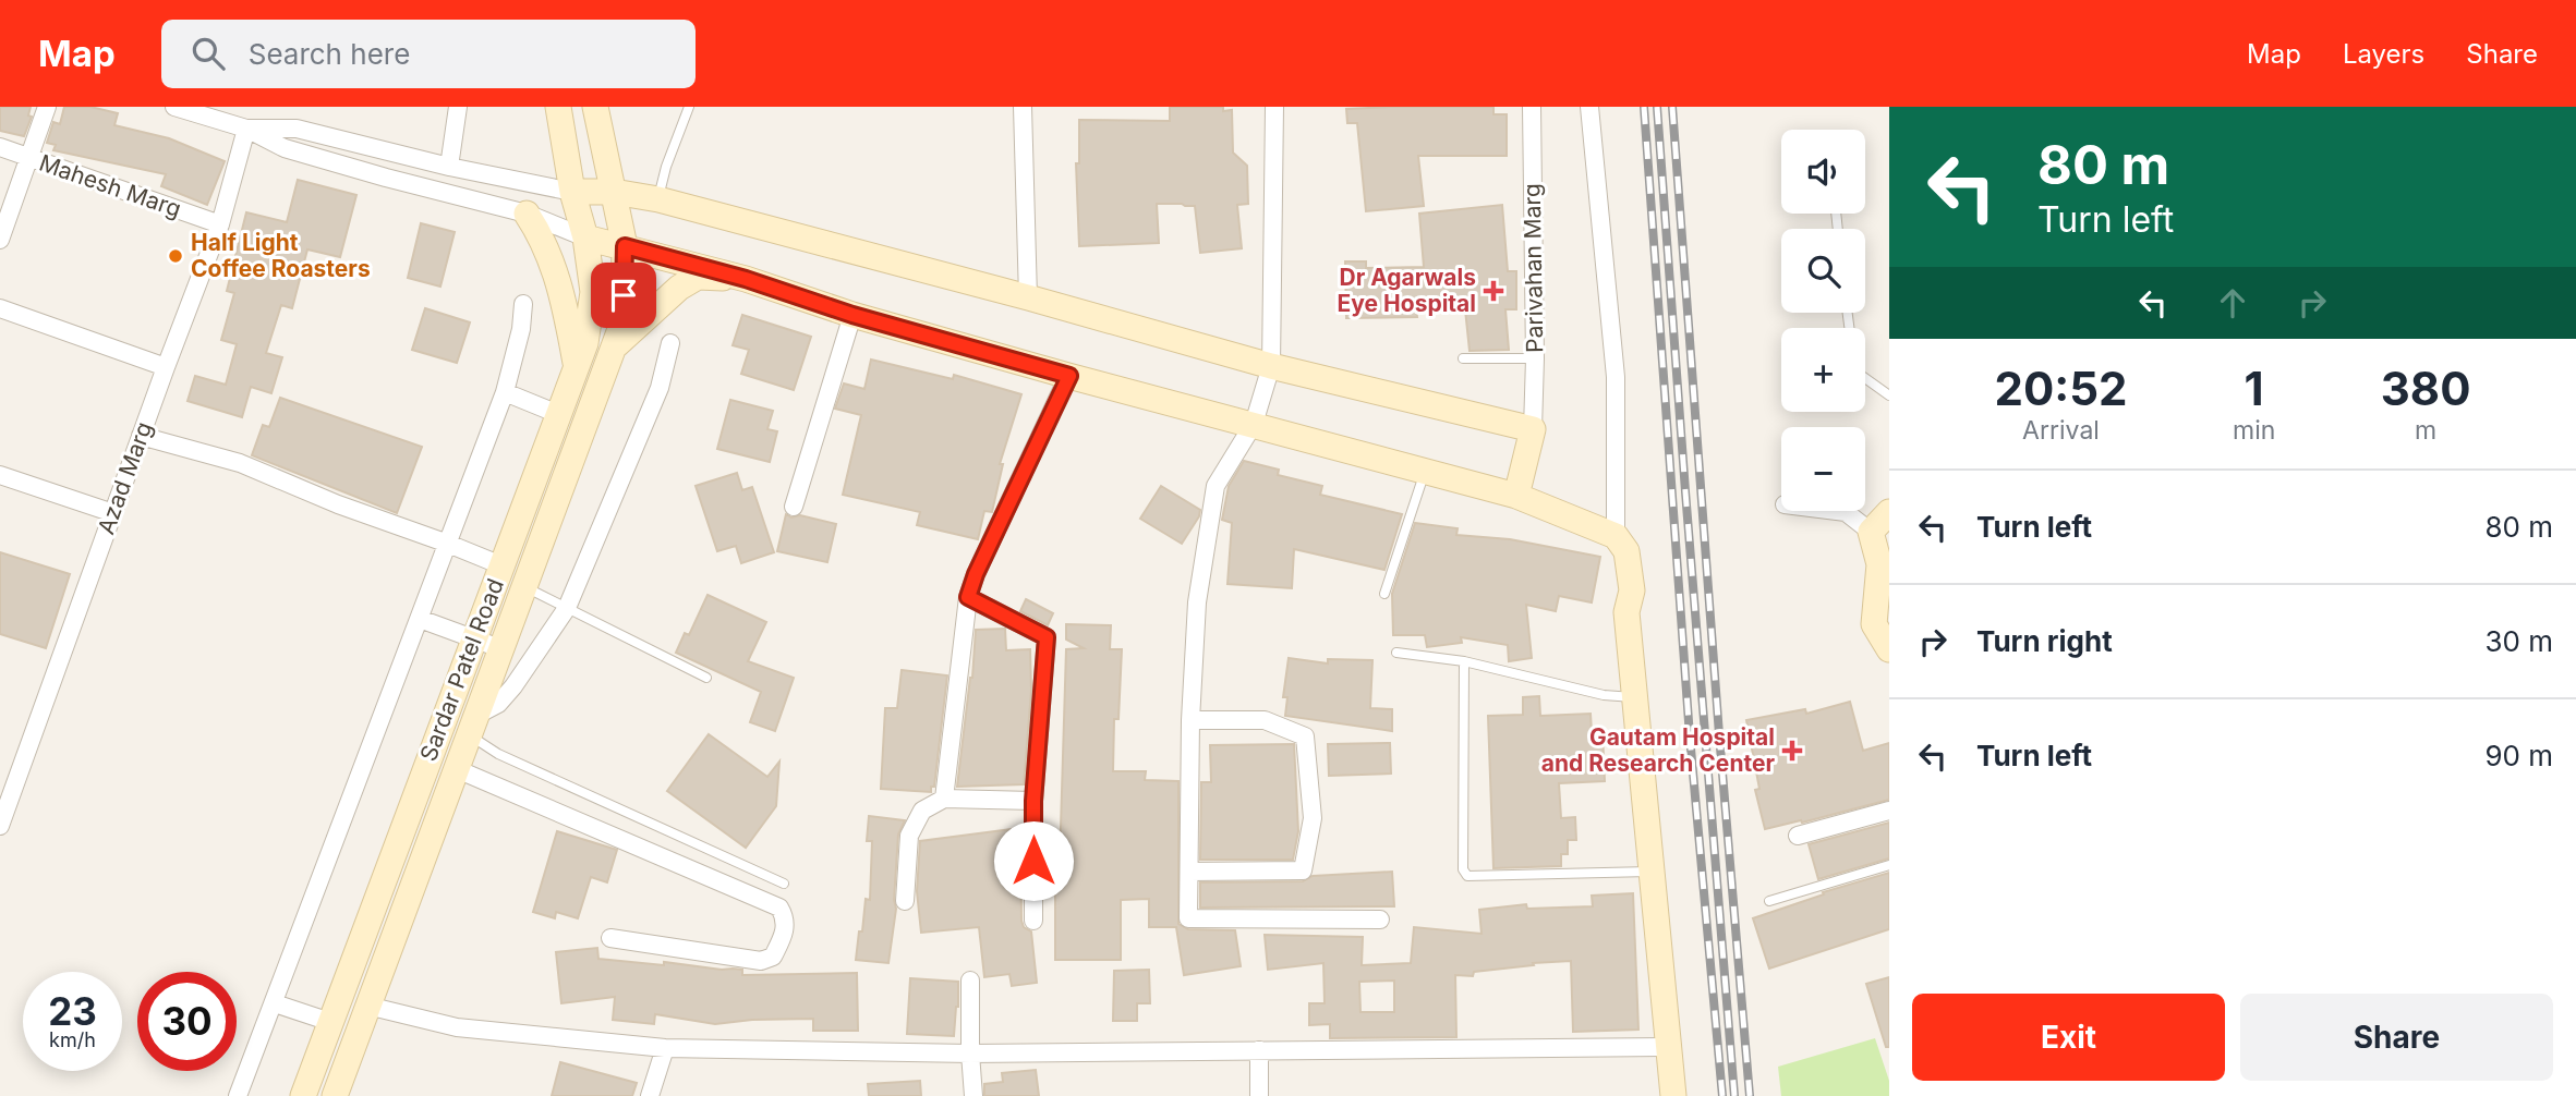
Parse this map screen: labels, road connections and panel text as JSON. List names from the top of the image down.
{
  "streets": {
    "street": [
      "Mahesh Marg",
      "Parivahan Marg",
      "Azad Marg",
      "Sardar Patel Road"
    ]
  },
  "crossings": [
    ["Mahesh Marg", "Azad Marg"]
  ],
  "places": {
    "other": ["Half Light Coffee Roasters"],
    "health": ["Dr Agarwals Eye Hospital", "Gautam Hospital and Research Center"]
  },
  "page": {
    "header": "Map",
    "search": "Search here",
    "nav": ["Map", "Layers", "Share"],
    "turn": ["80 m", "Turn left"],
    "map_buttons": ["+", "−"],
    "eta": [
      "20:52",
      "Arrival",
      "1",
      "min",
      "380",
      "m"
    ],
    "list": [
      {
        "name": "Turn left",
        "value": "80 m"
      },
      {
        "name": "Turn right",
        "value": "30 m"
      },
      {
        "name": "Turn left",
        "value": "90 m"
      }
    ],
    "speed": "23 km/h",
    "limit": "30",
    "buttons": ["Exit", "Share"]
  }
}
